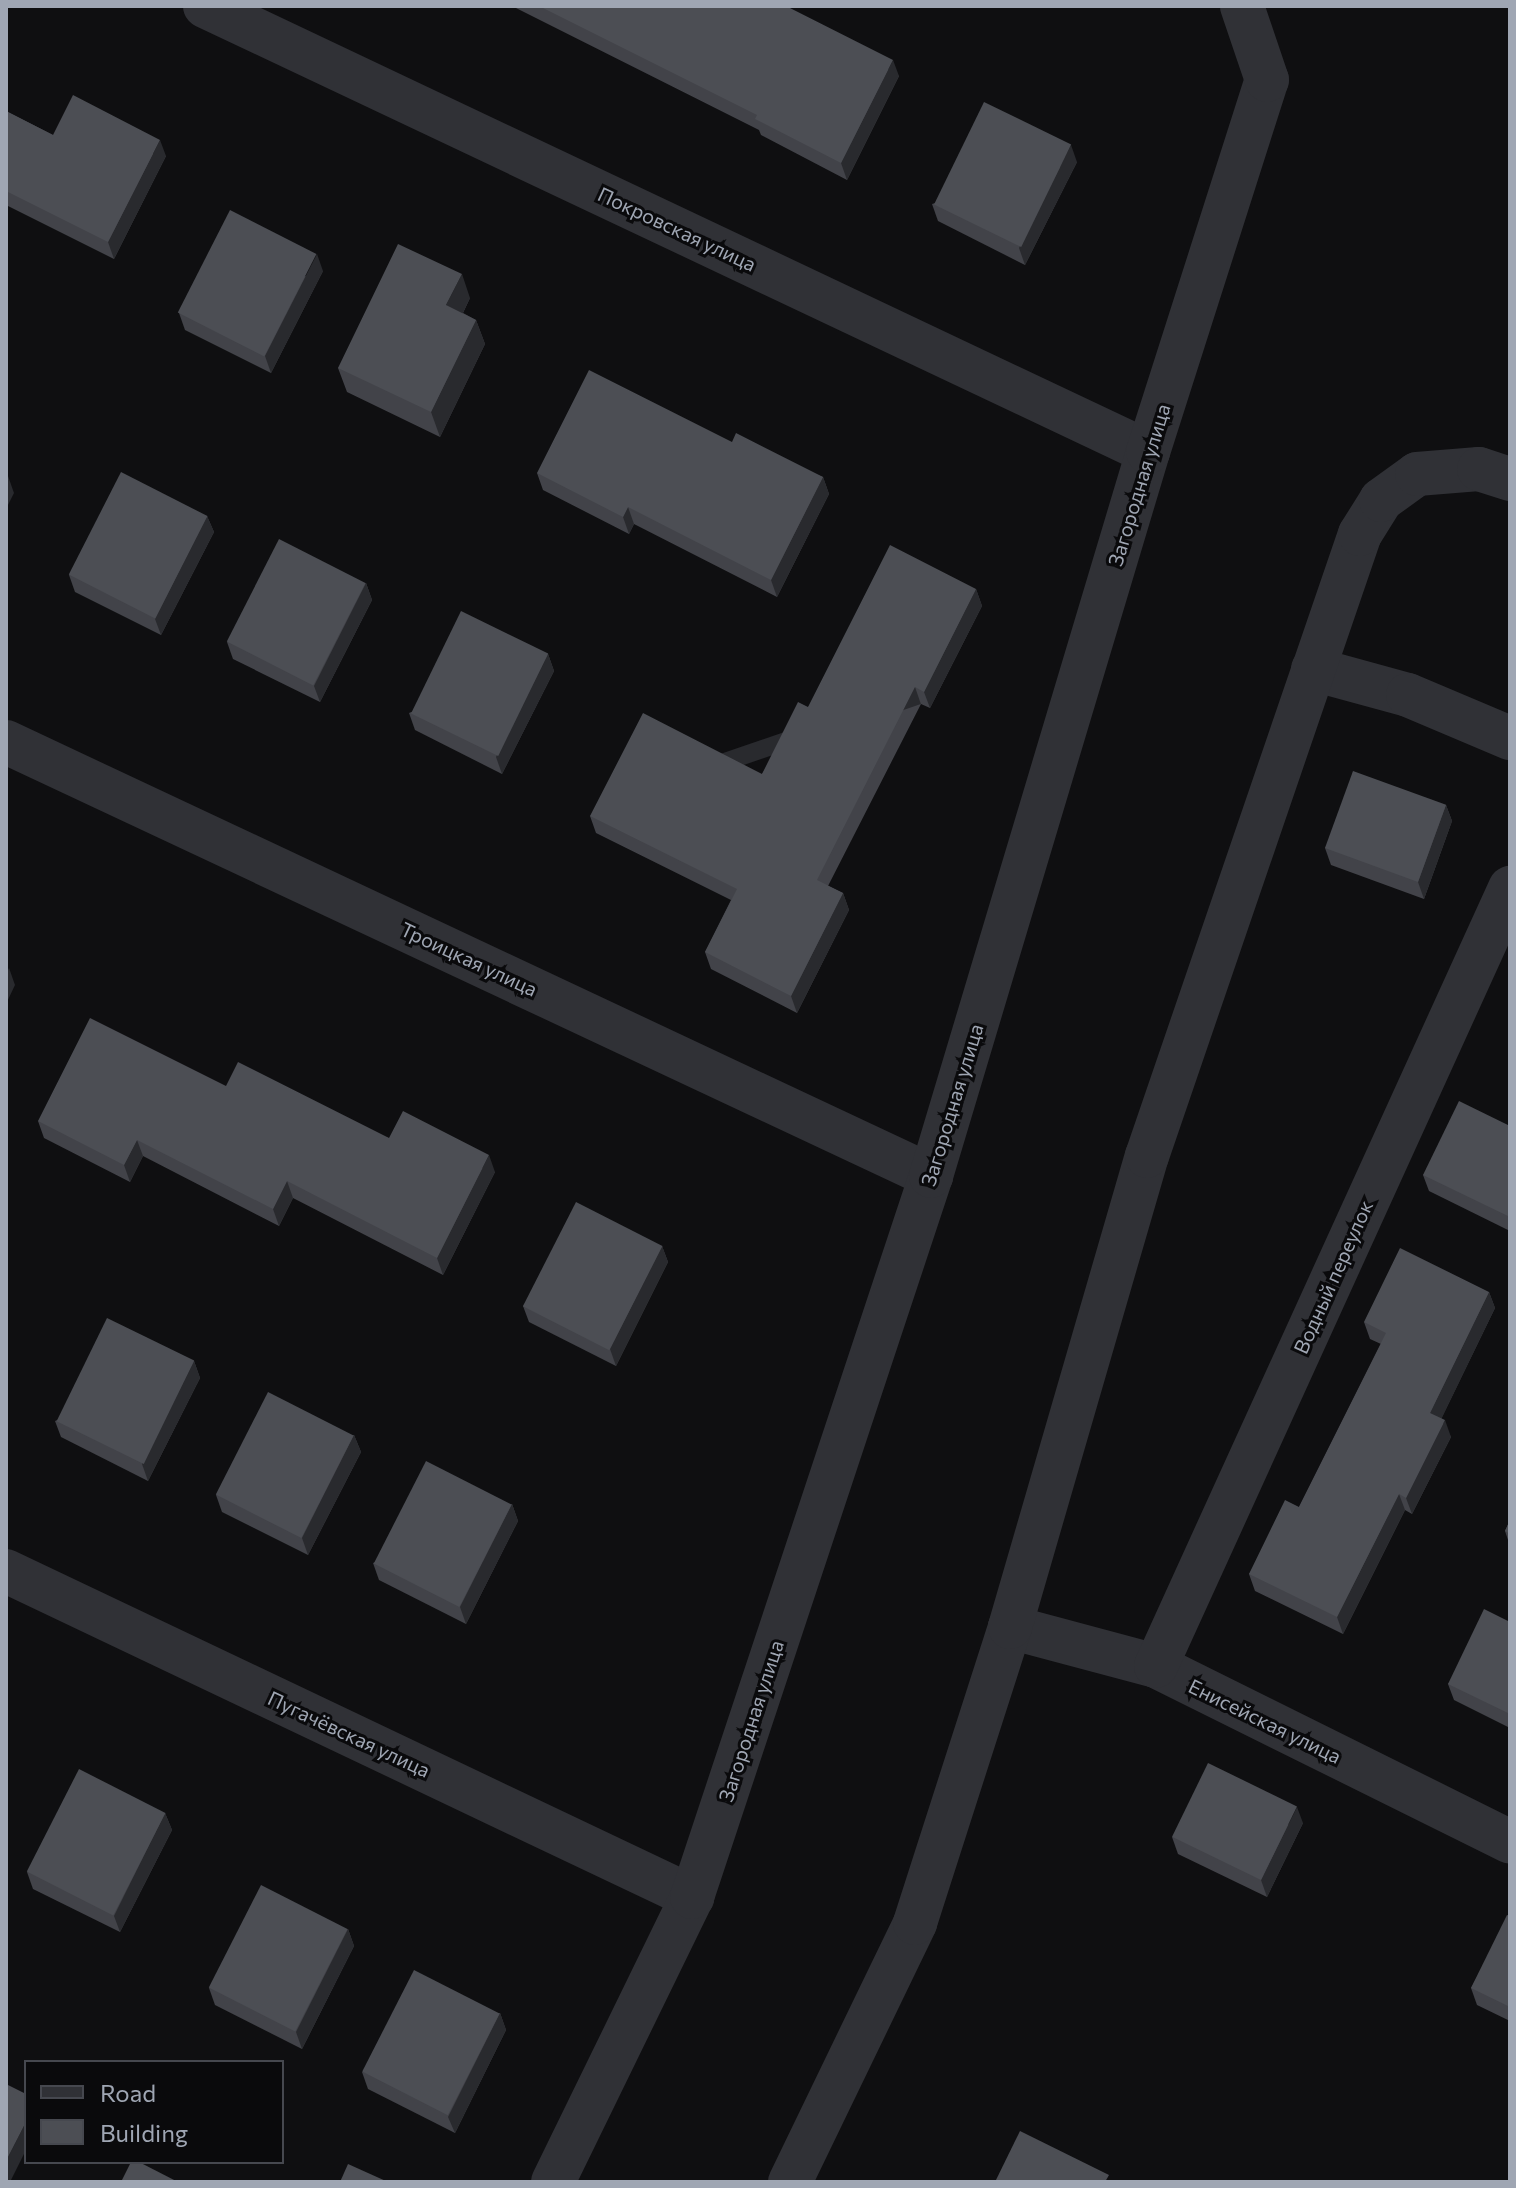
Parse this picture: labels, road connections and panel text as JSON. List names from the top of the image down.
{
  "streets": {
    "street": [
      "Покровская улица",
      "Загородная улица",
      "Троицкая улица",
      "Водный переулок",
      "Енисейская улица",
      "Пугачёвская улица"
    ]
  },
  "crossings": [
    ["Покровская улица", "Загородная улица"],
    ["Загородная улица", "Троицкая улица"],
    ["Загородная улица", "Пугачёвская улица"],
    ["Водный переулок", "Енисейская улица"]
  ],
  "legend": ["Road", "Building"]
}
